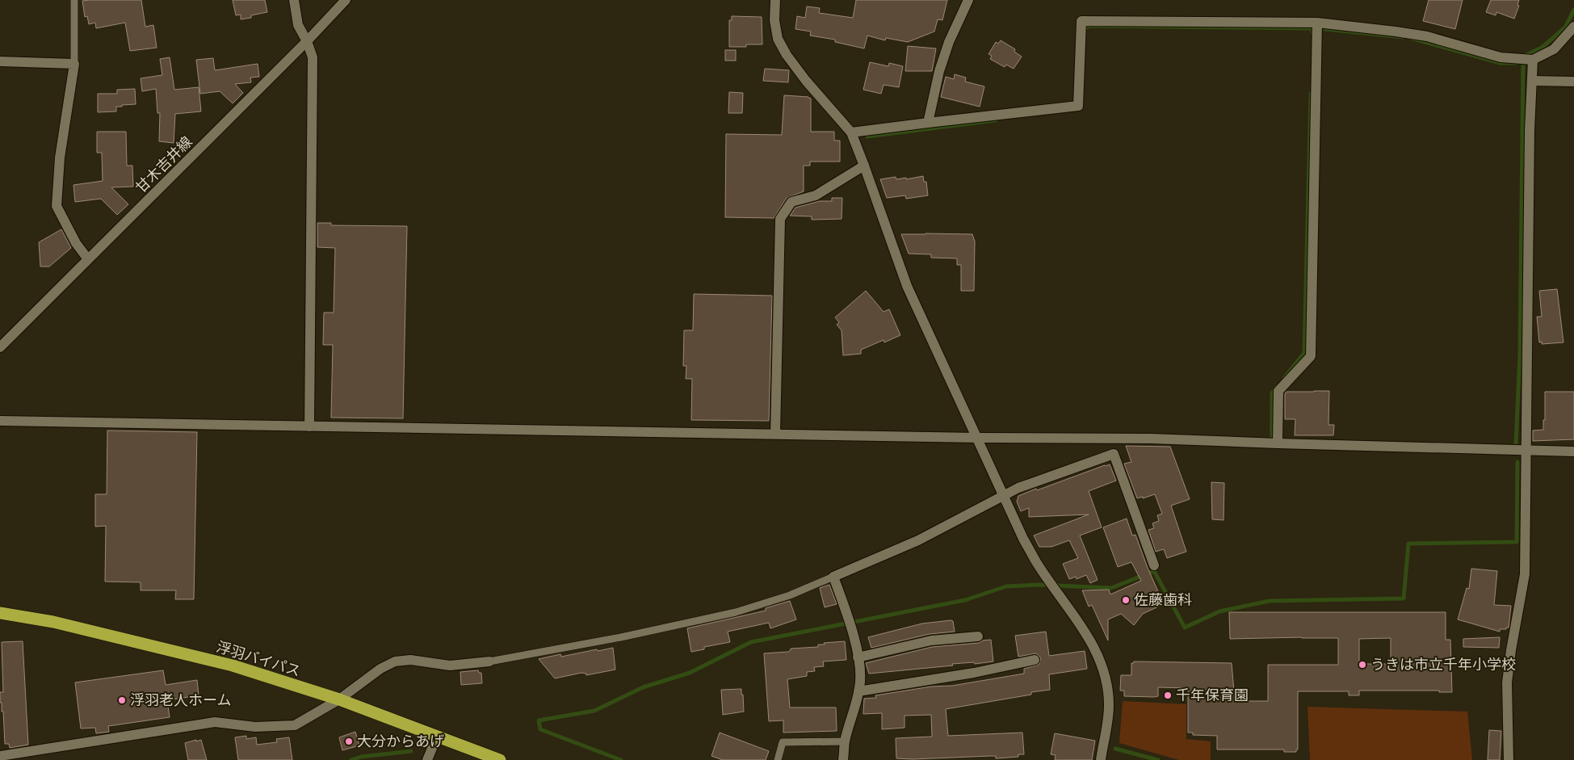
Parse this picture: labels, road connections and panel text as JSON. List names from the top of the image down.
{
  "streets": {
    "highway": ["浮羽バイパス"],
    "street": ["甘木吉井線"]
  },
  "places": [
    "佐藤歯科",
    "うきは市立千年小学校",
    "千年保育園",
    "浮羽老人ホーム",
    "大分からあげ"
  ]
}
